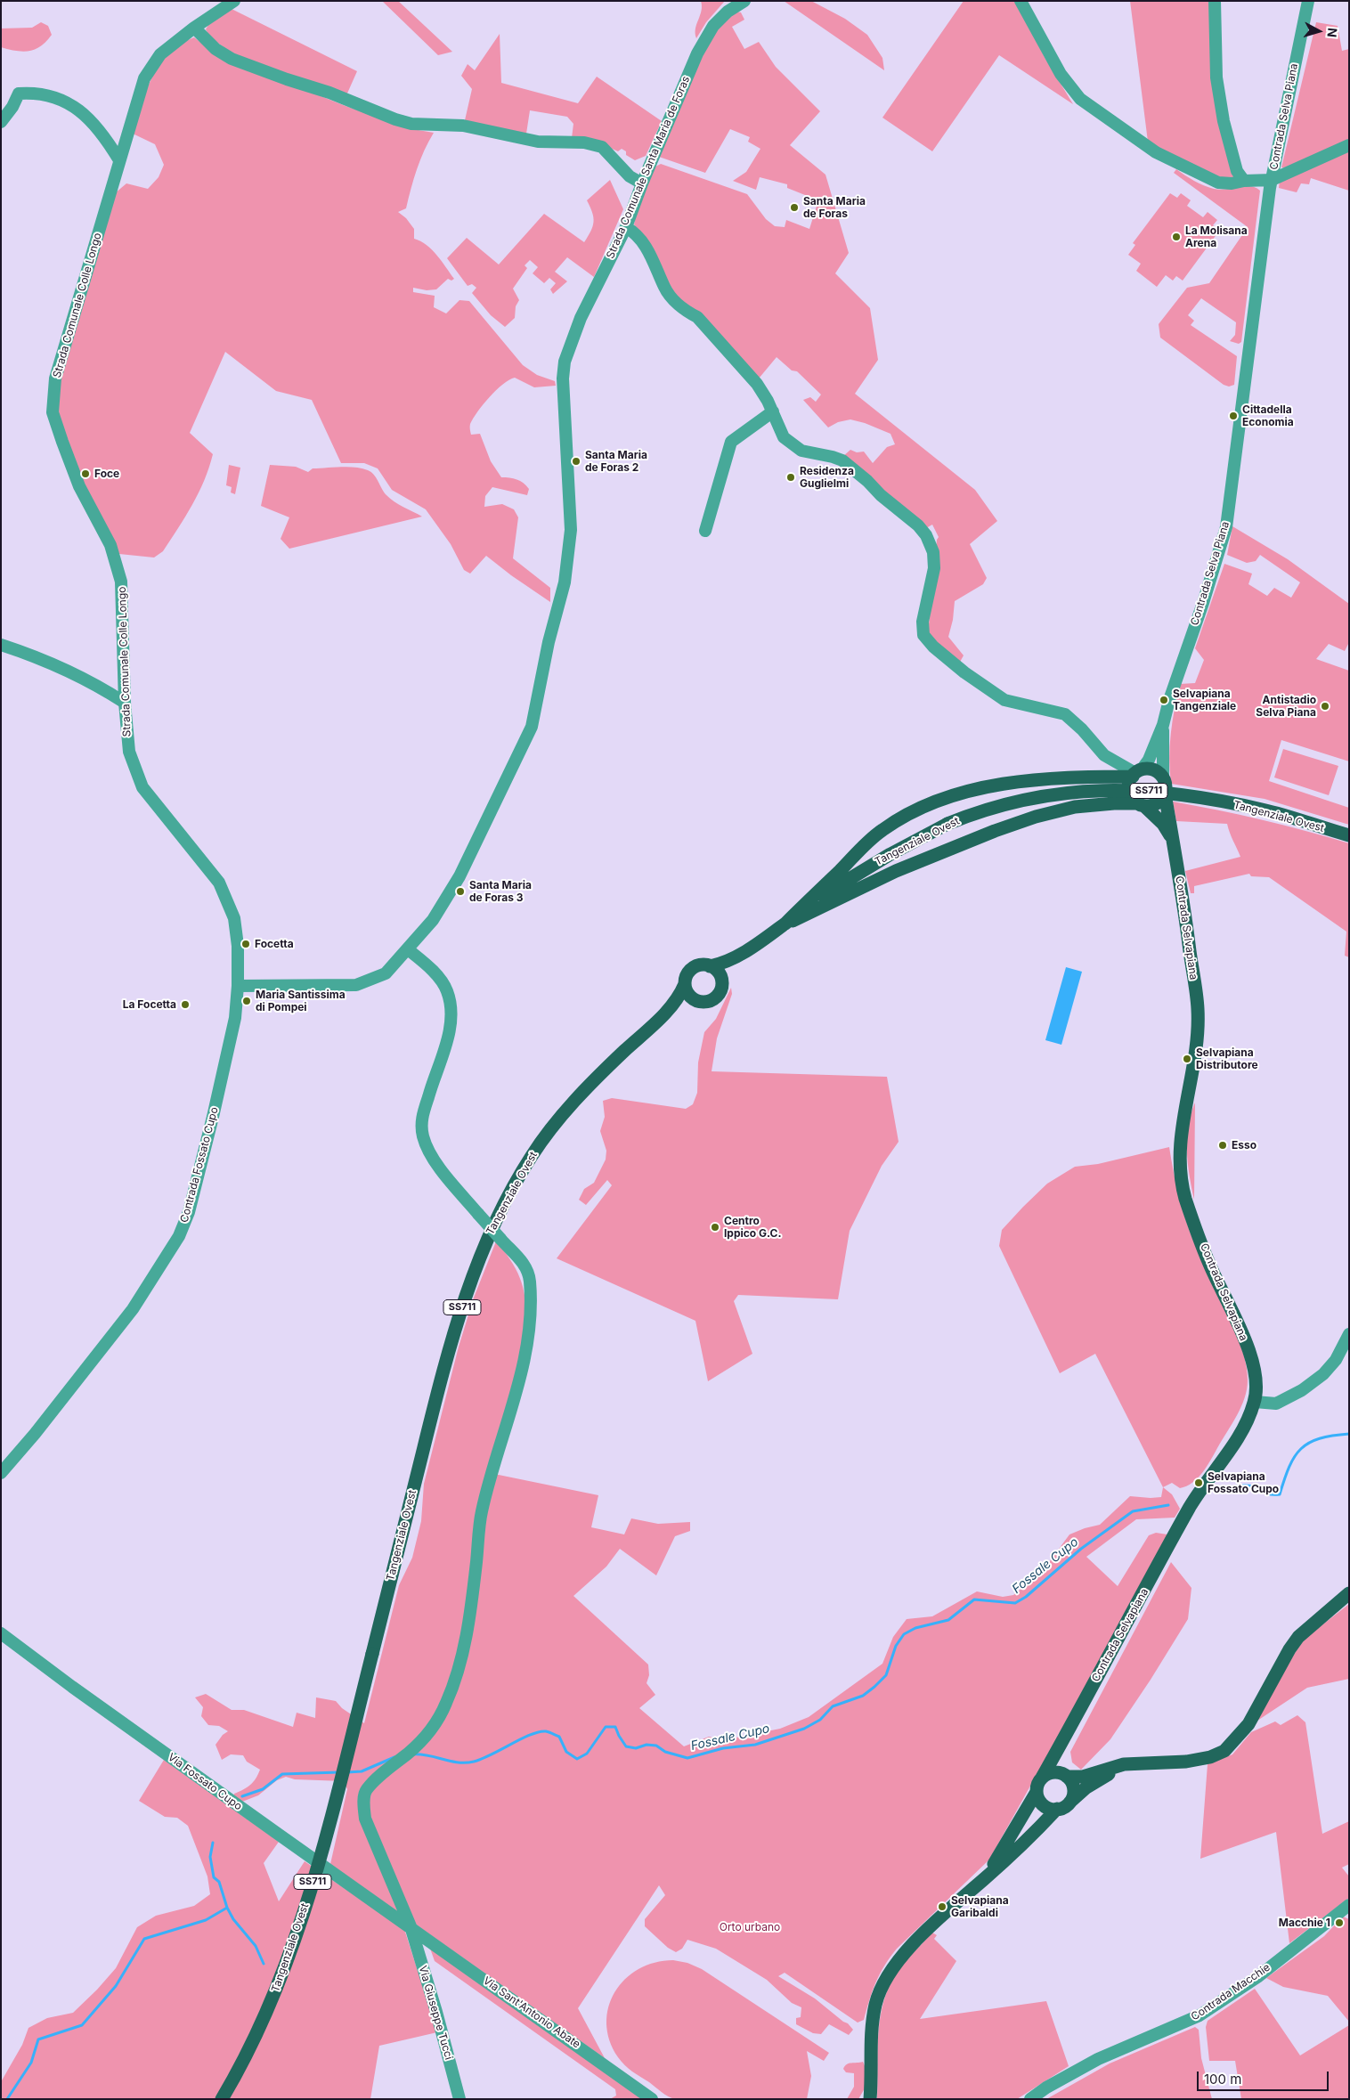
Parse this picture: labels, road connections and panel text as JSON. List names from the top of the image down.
{
  "streets": {
    "main road": ["SS711", "Tangenziale Ovest", "Contrada Selvapiana"],
    "street": [
      "Contrada Selva Piana",
      "Strada Comunale Santa Maria de Foras",
      "Strada Comunale Colle Longo",
      "Contrada Fossato Cupo",
      "Via Fossato Cupo",
      "Contrada Macchie",
      "Via Giuseppe Tucci",
      "Via Sant'Antonio Abate"
    ]
  },
  "crossings": [
    ["Strada Comunale Santa Maria de Foras", "Strada Comunale Colle Longo"],
    ["Strada Comunale Santa Maria de Foras", "Contrada Fossato Cupo"],
    ["Strada Comunale Colle Longo", "Contrada Fossato Cupo"],
    ["Via Fossato Cupo", "Via Giuseppe Tucci"],
    ["Via Fossato Cupo", "Via Sant'Antonio Abate"],
    ["Via Giuseppe Tucci", "Via Sant'Antonio Abate"]
  ],
  "water": ["Fossale Cupo"],
  "parks": ["Orto urbano"],
  "places": [
    "Santa Maria de Foras",
    "La Molisana Arena",
    "Cittadella Economia",
    "Santa Maria de Foras 2",
    "Foce",
    "Residenza Guglielmi",
    "Selvapiana Tangenziale",
    "Antistadio Selva Piana",
    "Santa Maria de Foras 3",
    "Focetta",
    "Maria Santissima di Pompei",
    "La Focetta",
    "Selvapiana Distributore",
    "Esso",
    "Centro Ippico G.C.",
    "Selvapiana Fossato Cupo",
    "Selvapiana Garibaldi",
    "Macchie 1"
  ],
  "scale_bar": "100 m",
  "north": "right"
}
